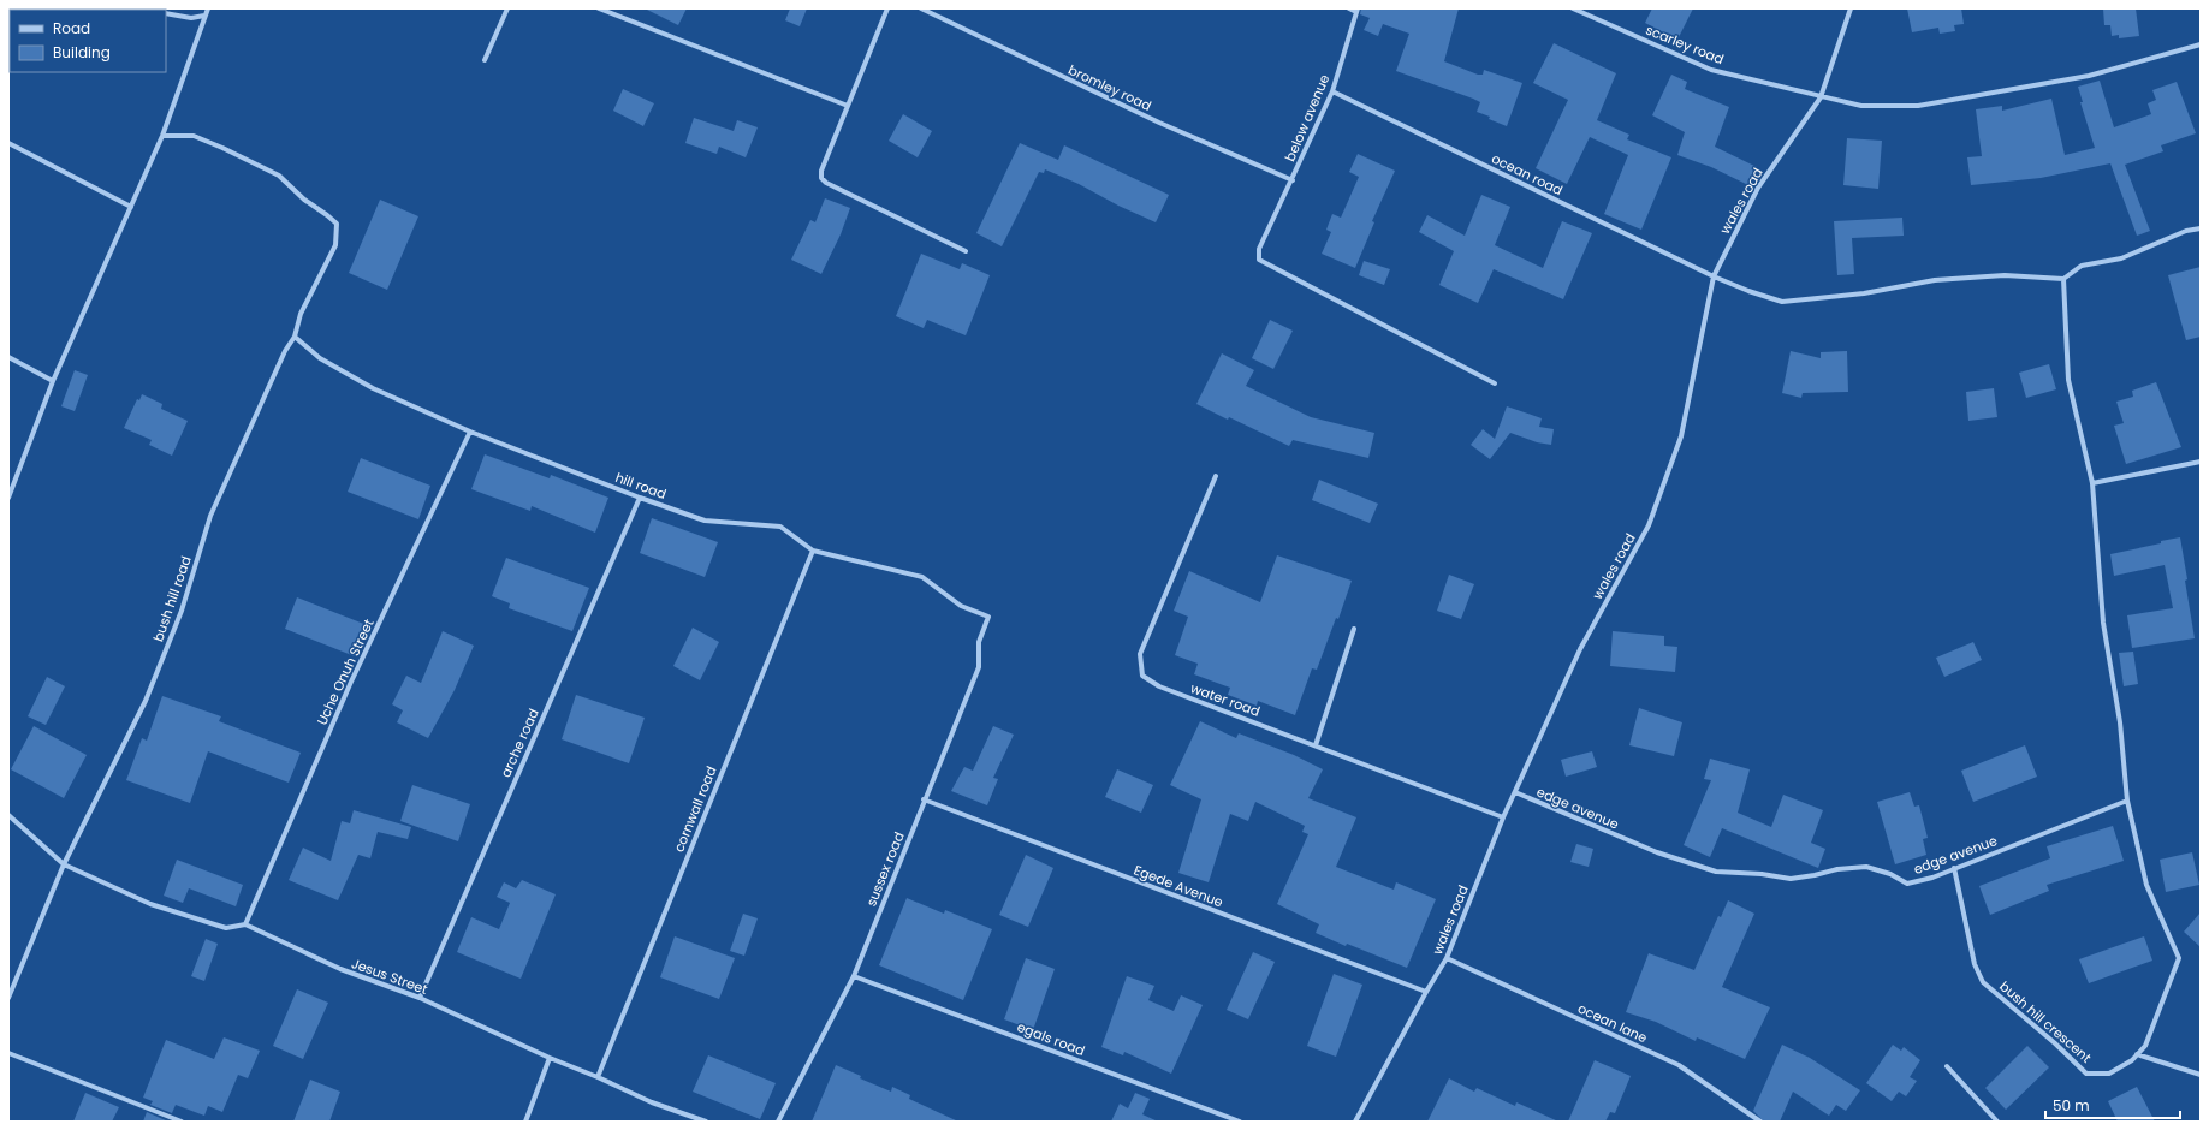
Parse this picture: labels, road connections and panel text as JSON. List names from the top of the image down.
{
  "streets": {
    "street": [
      "scarley road",
      "bromley road",
      "below avenue",
      "ocean road",
      "wales road",
      "hill road",
      "bush hill road",
      "Uche Onuh Street",
      "water road",
      "arche road",
      "edge avenue",
      "cornwall road",
      "sussex road",
      "Egede Avenue",
      "Jesus Street",
      "bush hill crescent",
      "ocean lane",
      "egals road"
    ]
  },
  "crossings": [
    ["scarley road", "wales road"],
    ["bromley road", "below avenue"],
    ["below avenue", "ocean road"],
    ["ocean road", "wales road"],
    ["ocean road", "bush hill crescent"],
    ["wales road", "water road"],
    ["wales road", "edge avenue"],
    ["wales road", "Egede Avenue"],
    ["wales road", "ocean lane"],
    ["hill road", "bush hill road"],
    ["hill road", "Uche Onuh Street"],
    ["hill road", "arche road"],
    ["hill road", "cornwall road"],
    ["hill road", "sussex road"],
    ["Uche Onuh Street", "Jesus Street"],
    ["arche road", "Jesus Street"],
    ["edge avenue", "bush hill crescent"],
    ["cornwall road", "Jesus Street"],
    ["sussex road", "Egede Avenue"],
    ["sussex road", "egals road"]
  ],
  "legend": ["Road", "Building"],
  "scale_bar": "50 m"
}
